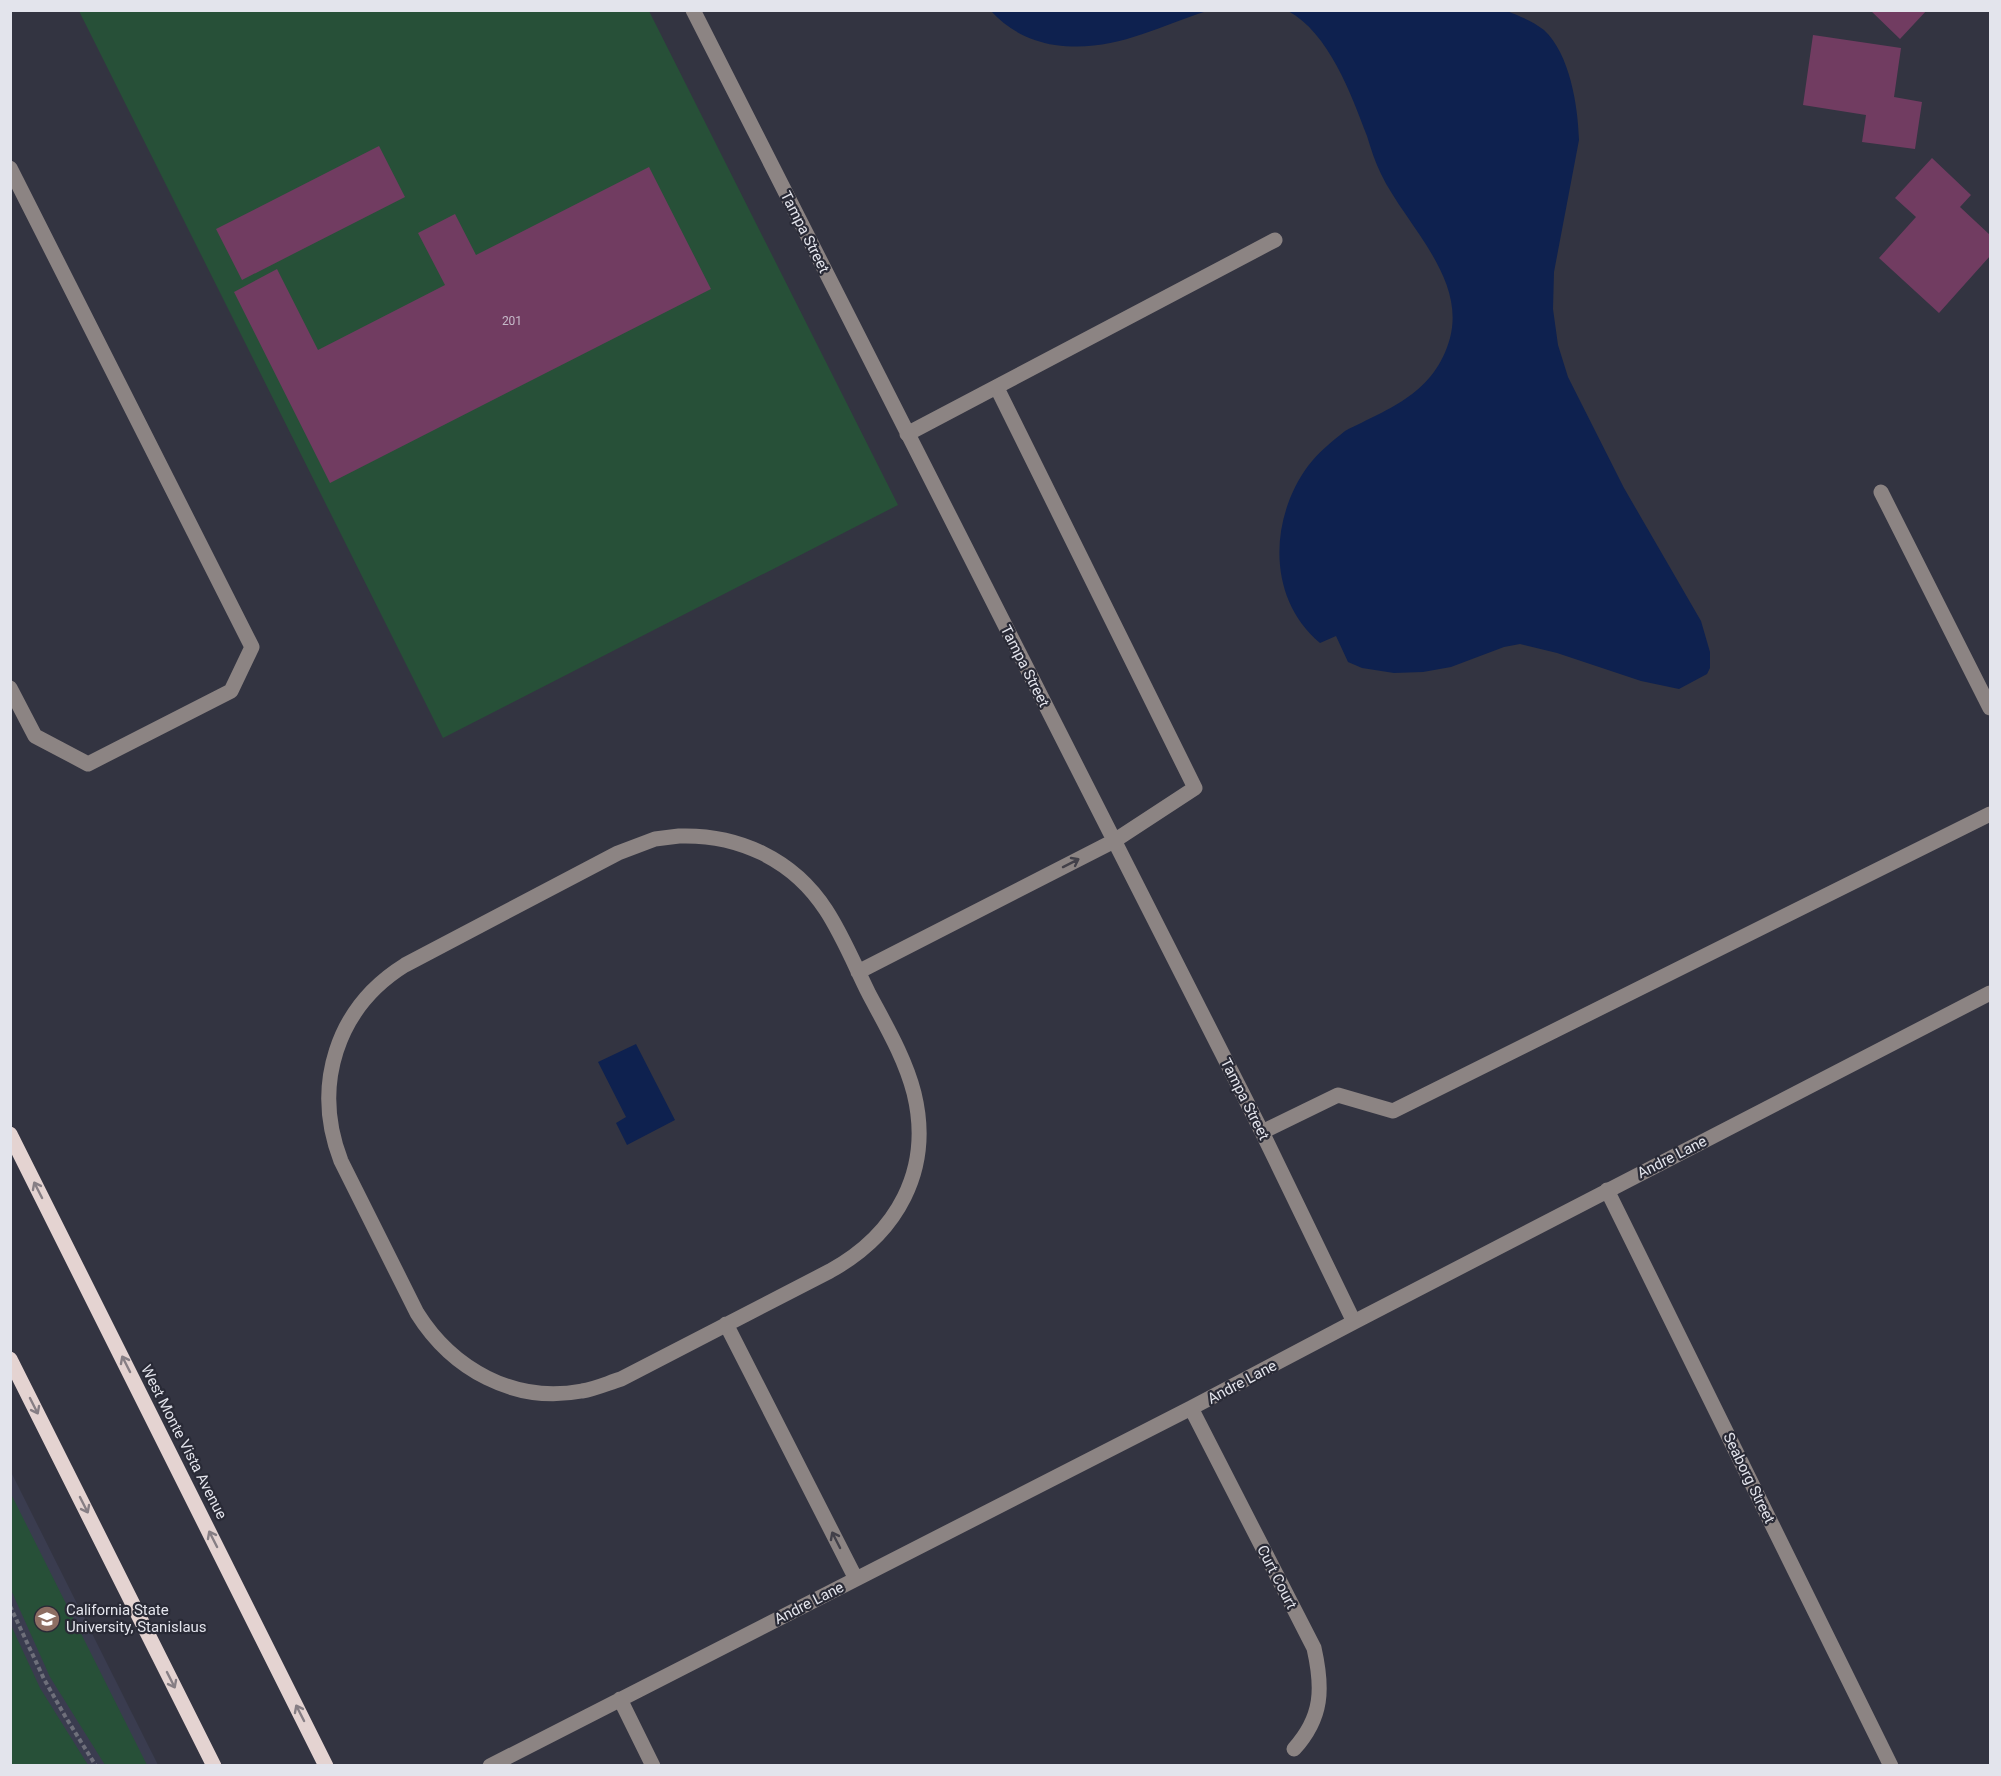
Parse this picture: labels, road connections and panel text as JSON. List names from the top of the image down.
{
  "streets": {
    "main road": ["West Monte Vista Avenue"],
    "street": [
      "Tampa Street",
      "Andre Lane",
      "Seaborg Street",
      "Curt Court"
    ]
  },
  "crossings": [
    ["Tampa Street", "Andre Lane"],
    ["Andre Lane", "Seaborg Street"],
    ["Andre Lane", "Curt Court"]
  ],
  "places": {
    "school or university": ["California State University, Stanislaus"]
  },
  "house_numbers": ["201"]
}
